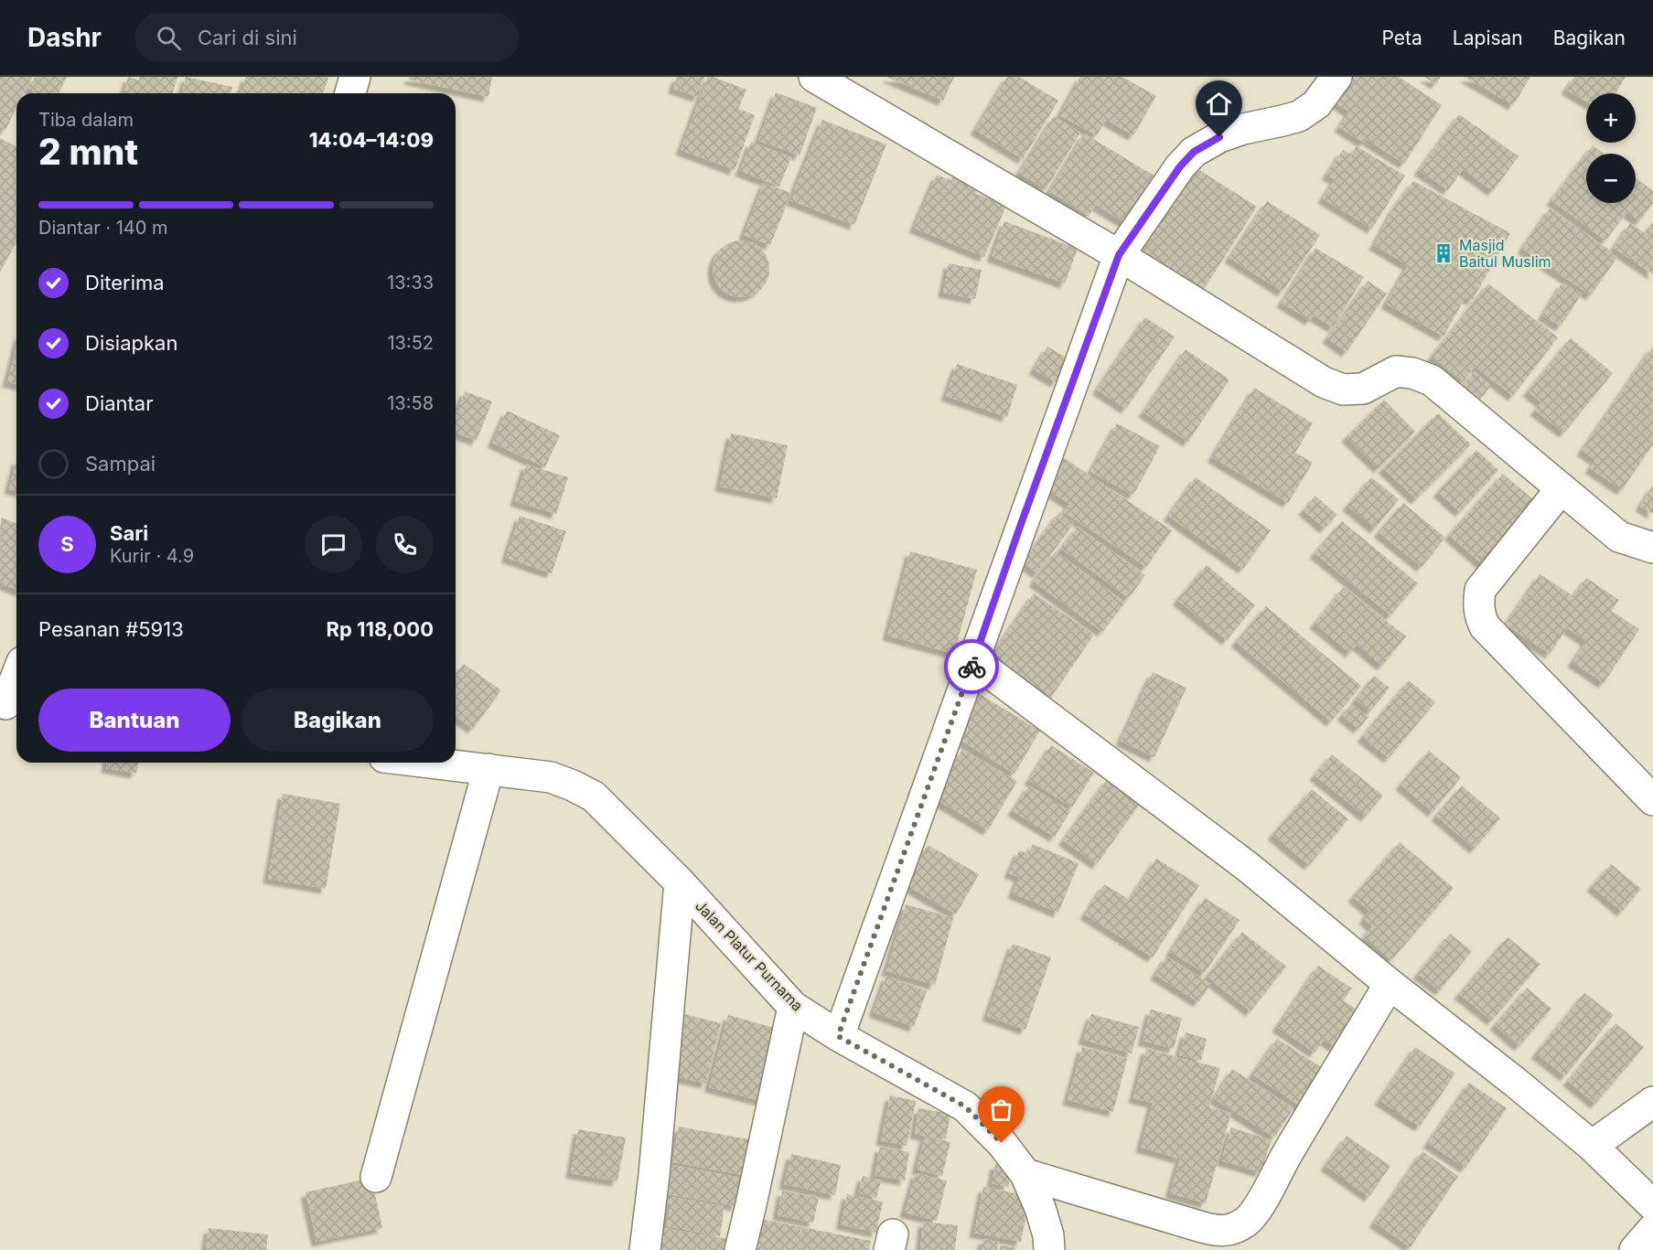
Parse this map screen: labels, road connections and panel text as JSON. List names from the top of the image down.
{
  "streets": {
    "street": ["Jalan Platur Purnama"]
  },
  "places": {
    "building": ["Masjid Baitul Muslim"]
  },
  "page": {
    "header": "Dashr",
    "search": "Cari di sini",
    "nav": ["Peta", "Lapisan", "Bagikan"],
    "map_buttons": ["+", "−"],
    "heading": ["2 mnt", "Tiba dalam", "14:04–14:09"],
    "panel": [
      "Sari",
      "Kurir · 4.9",
      "Pesanan #5913",
      "Rp 118,000"
    ],
    "bar": "Diantar · 140 m",
    "list": [
      ["Diterima", "13:33"],
      ["Disiapkan", "13:52"],
      ["Diantar", "13:58"],
      "Sampai"
    ],
    "round": "S",
    "buttons": ["Bantuan", "Bagikan"]
  }
}
